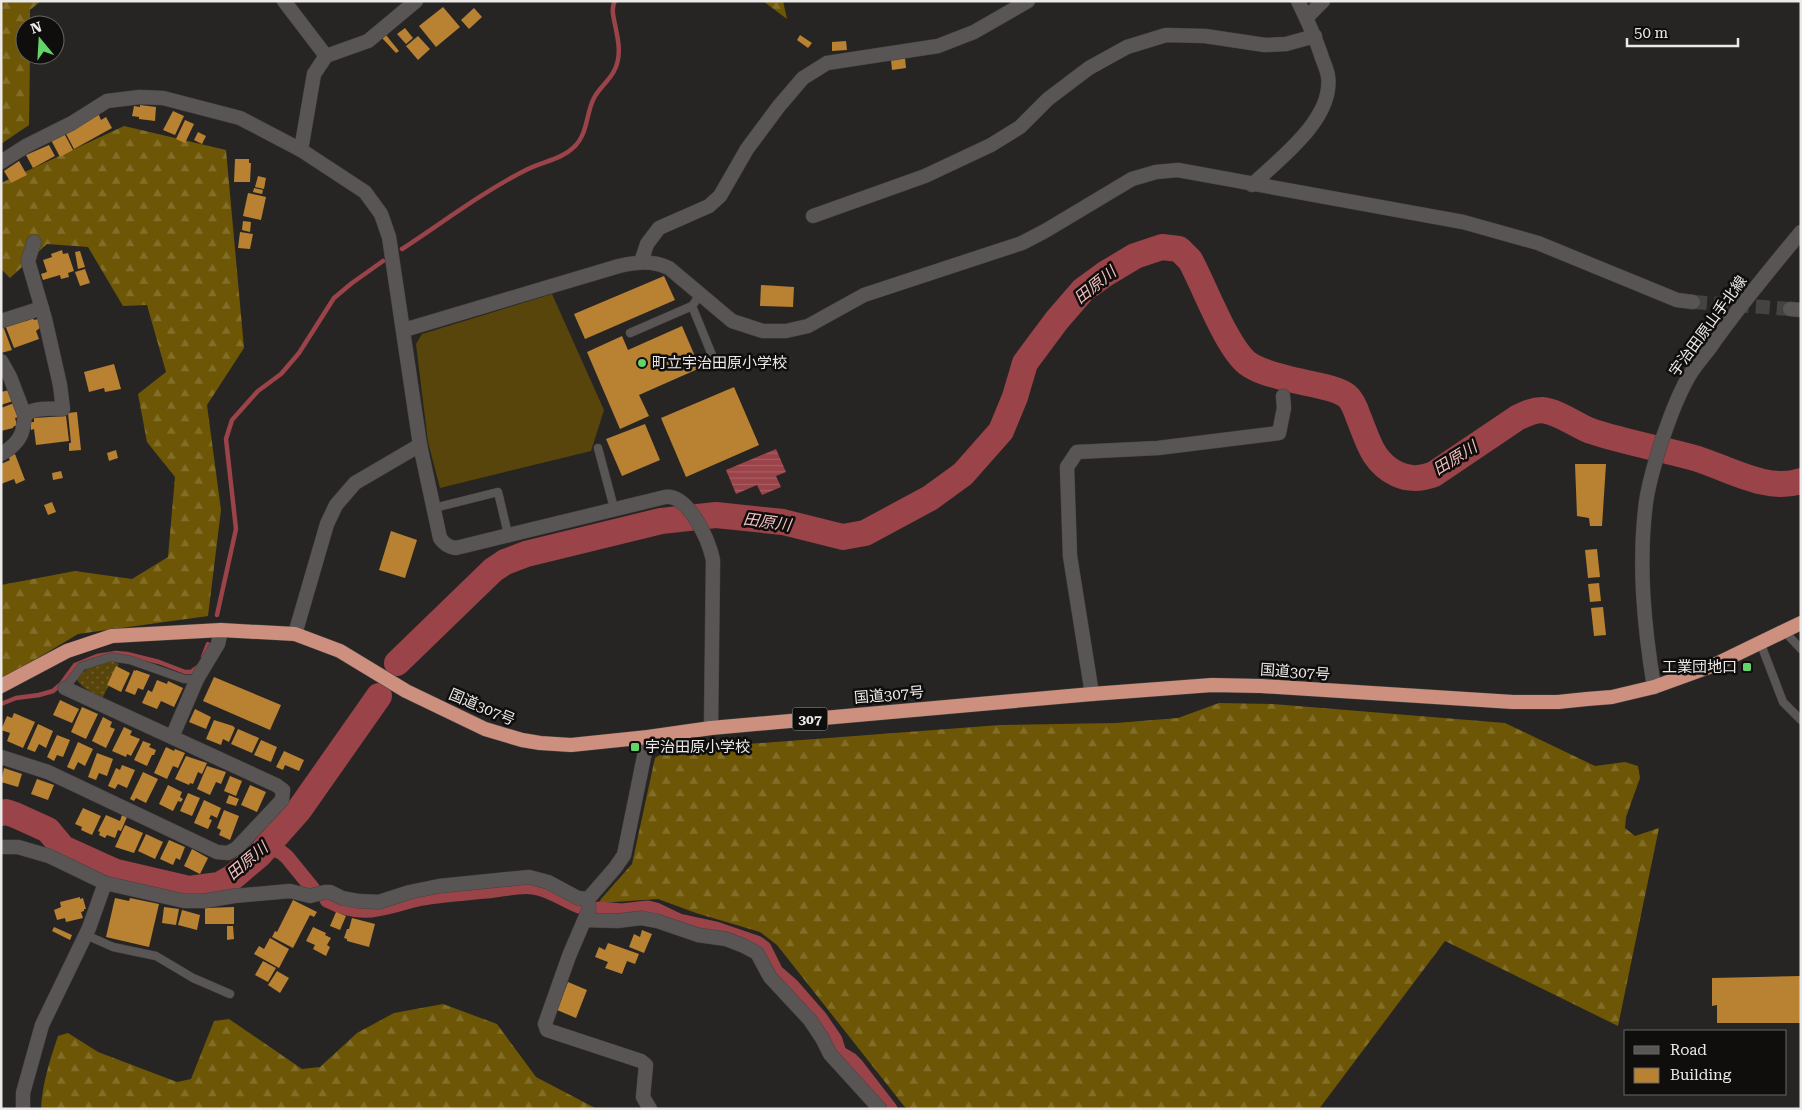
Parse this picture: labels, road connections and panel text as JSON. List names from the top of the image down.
{
  "streets": {
    "highway": ["国道307号", "307"],
    "street": ["宇治田原山手北線"]
  },
  "crossings": [
    ["宇治田原山手北線", "国道307号"]
  ],
  "water": ["田原川"],
  "places": {
    "other": ["町立宇治田原小学校"],
    "transit": ["工業団地口", "宇治田原小学校"]
  },
  "legend": ["Road", "Building"],
  "scale_bar": "50 m",
  "north": "top"
}
